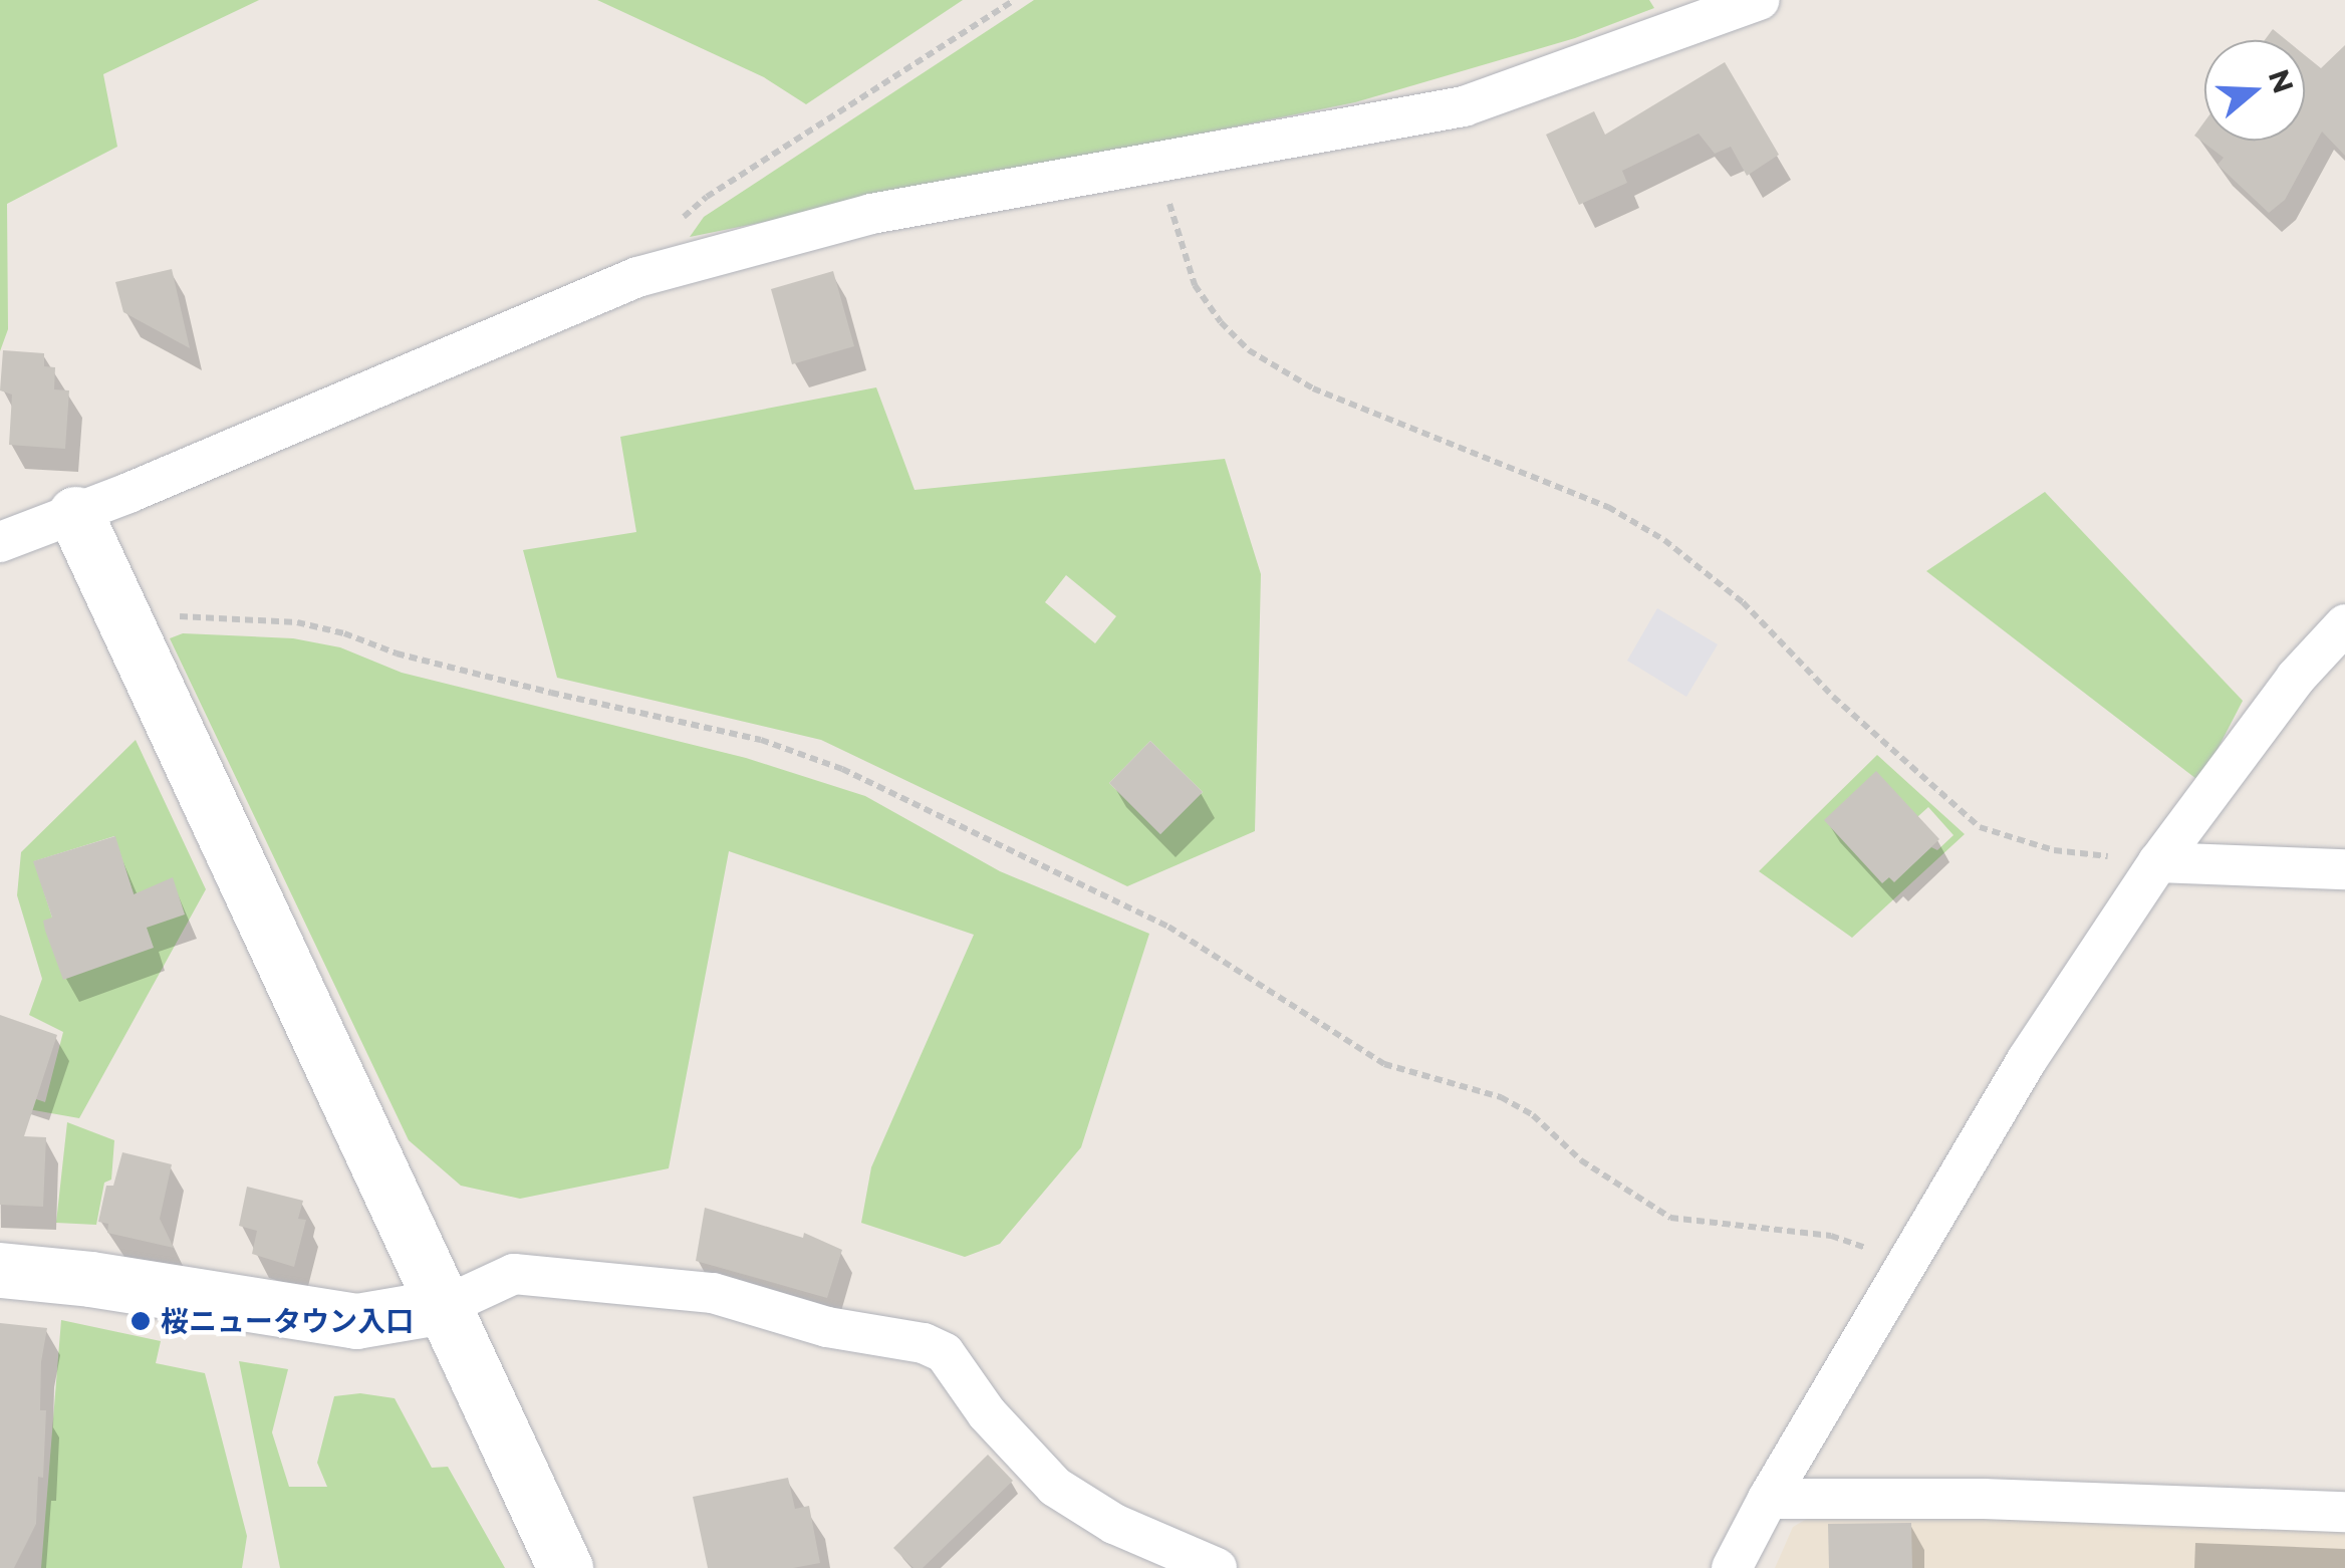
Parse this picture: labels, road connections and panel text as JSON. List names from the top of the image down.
{
  "places": ["桜ニュータウン入口"],
  "north": "right"
}
